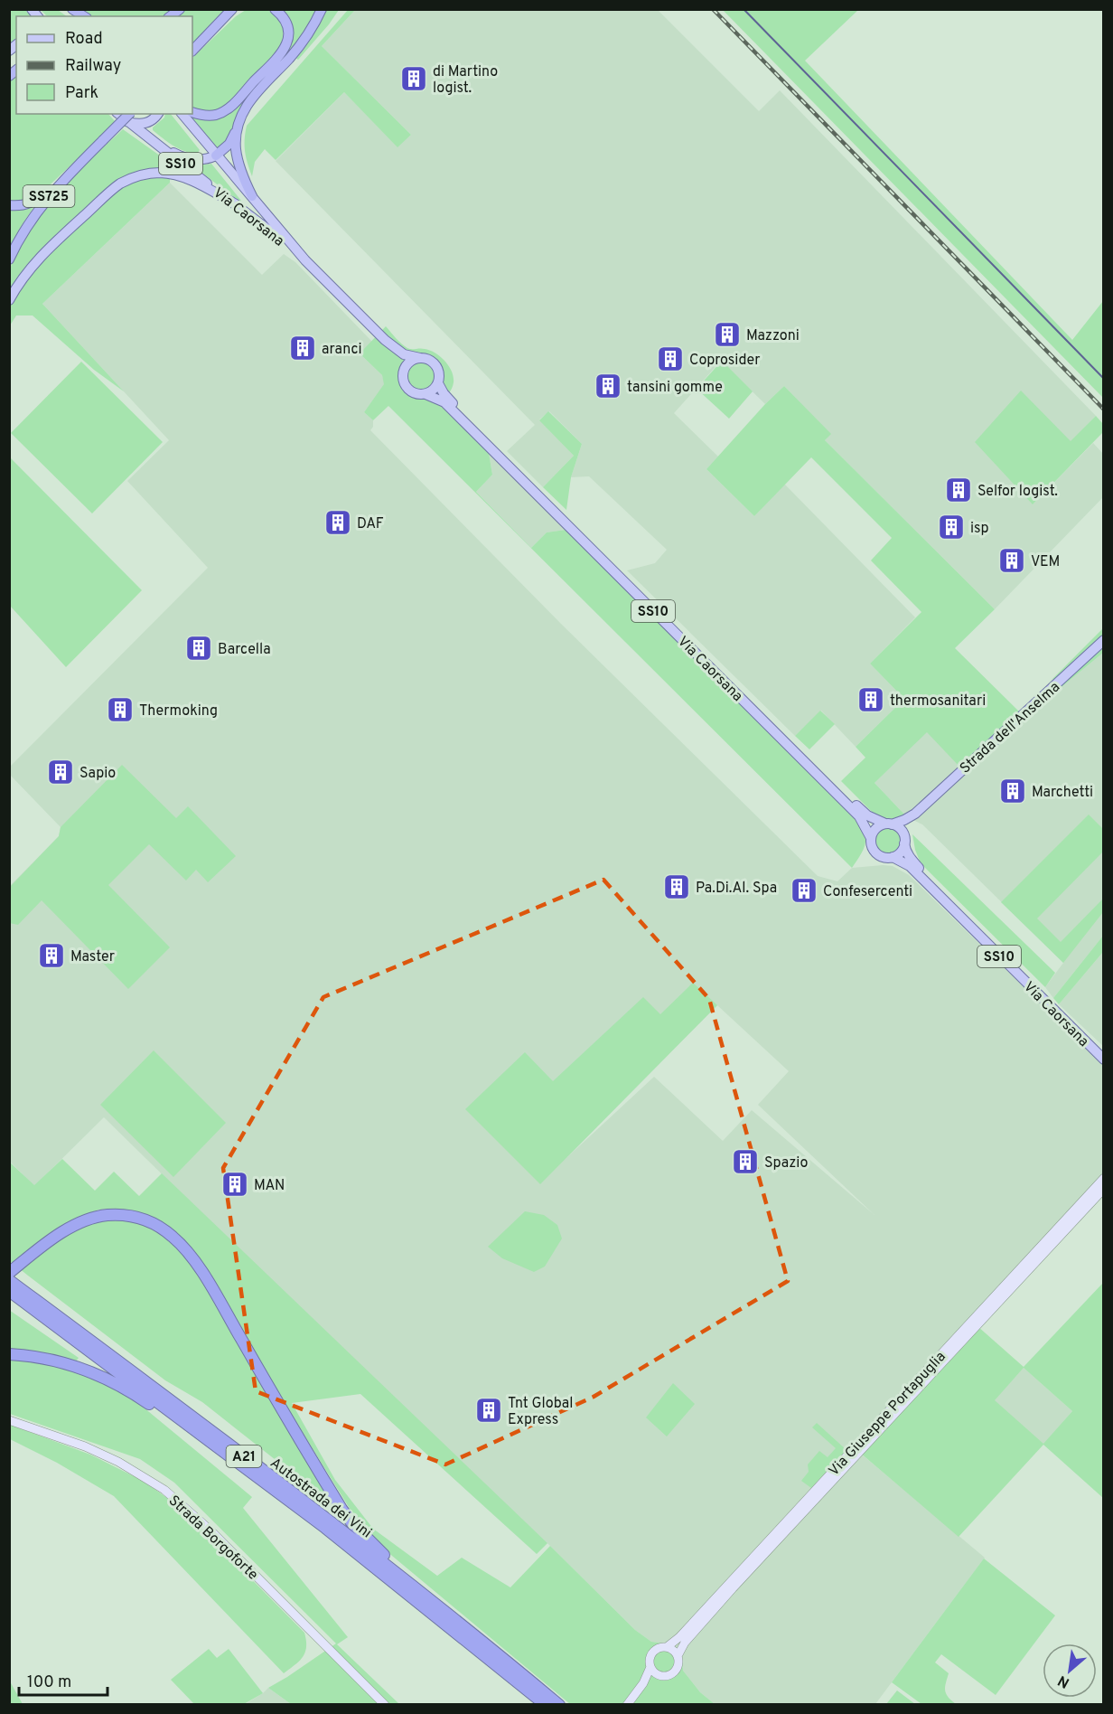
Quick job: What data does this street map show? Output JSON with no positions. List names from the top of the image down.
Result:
{
  "streets": {
    "highway": ["SS725", "A21", "Autostrada dei Vini"],
    "main road": [
      "SS10",
      "Via Caorsana",
      "Strada dell'Anselma",
      "Via Giuseppe Portapuglia",
      "Strada Borgoforte"
    ]
  },
  "crossings": [
    ["SS10", "Via Caorsana"],
    ["SS10", "Strada dell'Anselma"],
    ["SS725", "Via Caorsana"],
    ["Via Caorsana", "Strada dell'Anselma"]
  ],
  "places": {
    "building": [
      "di Martino logist.",
      "Mazzoni",
      "aranci",
      "Coprosider",
      "tansini gomme",
      "Selfor logist.",
      "DAF",
      "isp",
      "VEM",
      "Barcella",
      "thermosanitari",
      "Thermoking",
      "Sapio",
      "Marchetti",
      "Pa.Di.Al. Spa",
      "Confesercenti",
      "Master",
      "Spazio",
      "MAN",
      "Tnt Global Express"
    ]
  },
  "legend": ["Road", "Railway", "Park"],
  "scale_bar": "100 m",
  "north": "bottom left"
}
